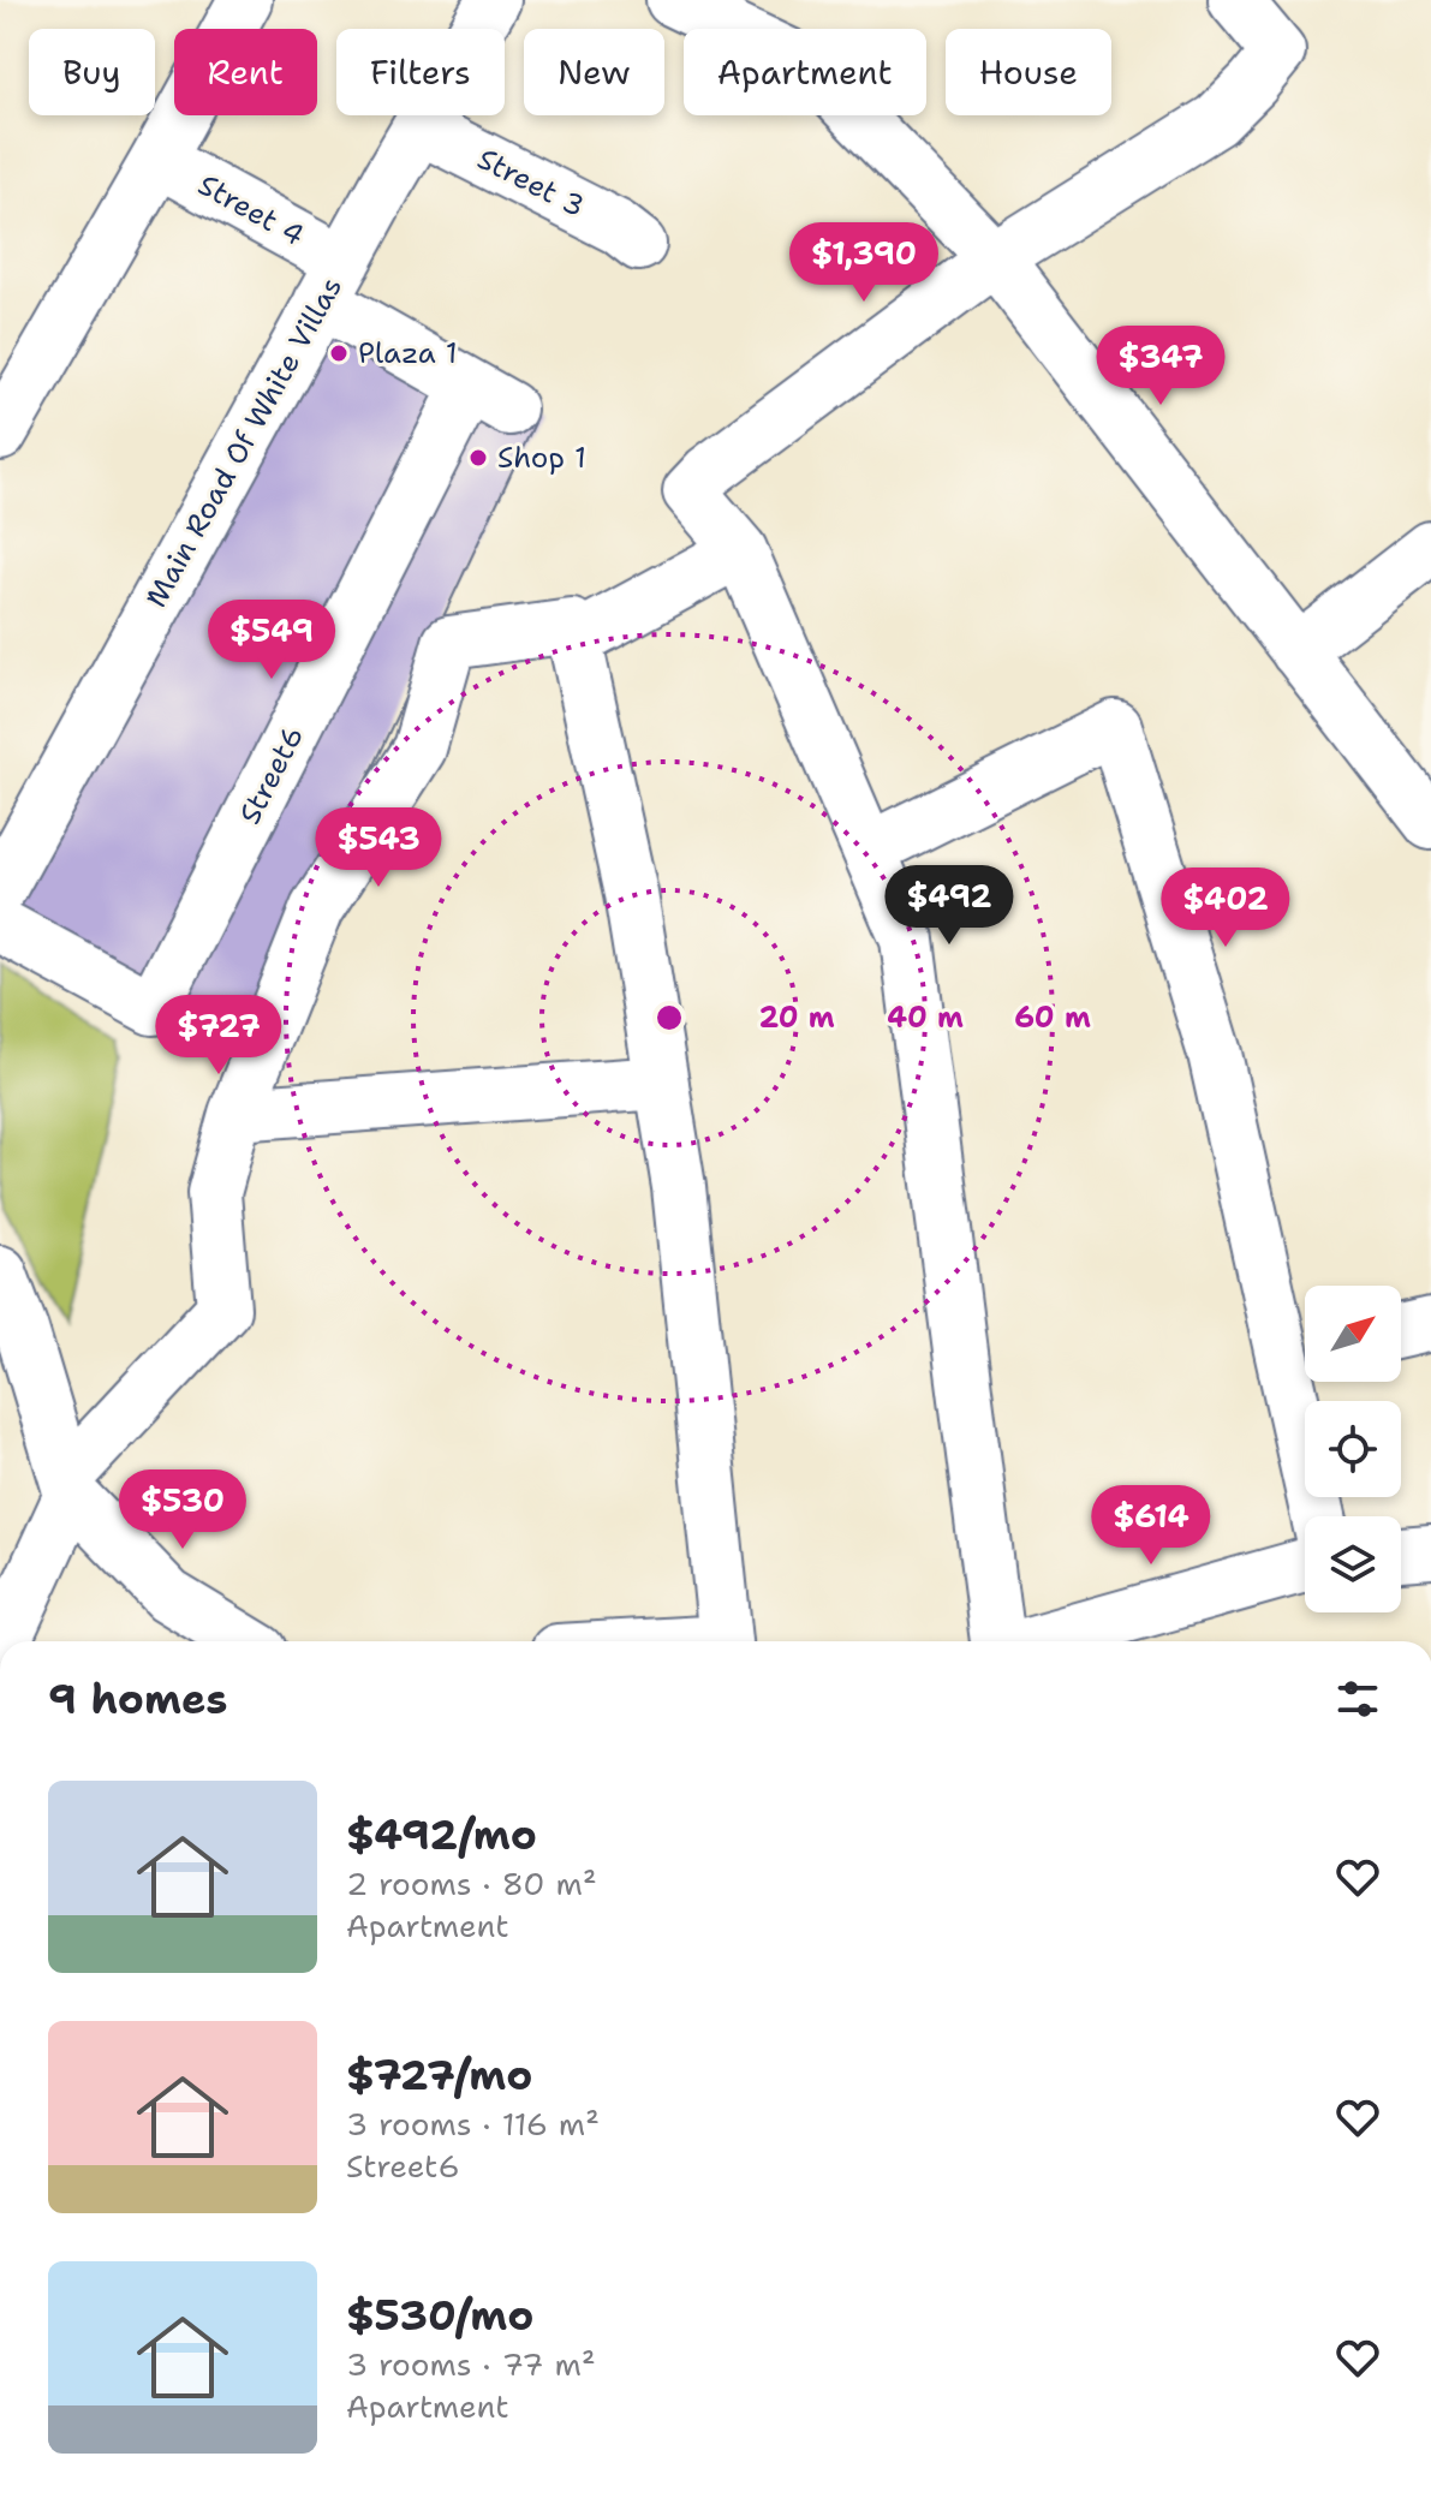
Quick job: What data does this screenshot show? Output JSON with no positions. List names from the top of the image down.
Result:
{
  "streets": {
    "street": [
      "Street 3",
      "Street 4",
      "Main Road Of White Villas",
      "Street6"
    ]
  },
  "crossings": [
    ["Street 3", "Main Road Of White Villas"],
    ["Street 4", "Main Road Of White Villas"],
    ["Street 4", "Street6"]
  ],
  "places": ["Plaza 1", "Shop 1"],
  "north": "top right",
  "page": {
    "chip": [
      "Buy",
      "Rent",
      "Filters",
      "New",
      "Apartment",
      "House"
    ],
    "price": [
      "$1,390",
      "$347",
      "$549",
      "$543",
      "$492",
      "$402",
      "$727",
      "$530",
      "$614"
    ],
    "heading": "9 homes",
    "list": [
      {
        "name": "$492/mo",
        "note": "2 rooms · 80 m² · Apartment"
      },
      {
        "name": "$727/mo",
        "note": "3 rooms · 116 m² · Street6"
      },
      {
        "name": "$530/mo",
        "note": "3 rooms · 77 m² · Apartment"
      }
    ]
  },
  "rings": ["20 m", "40 m", "60 m"]
}
